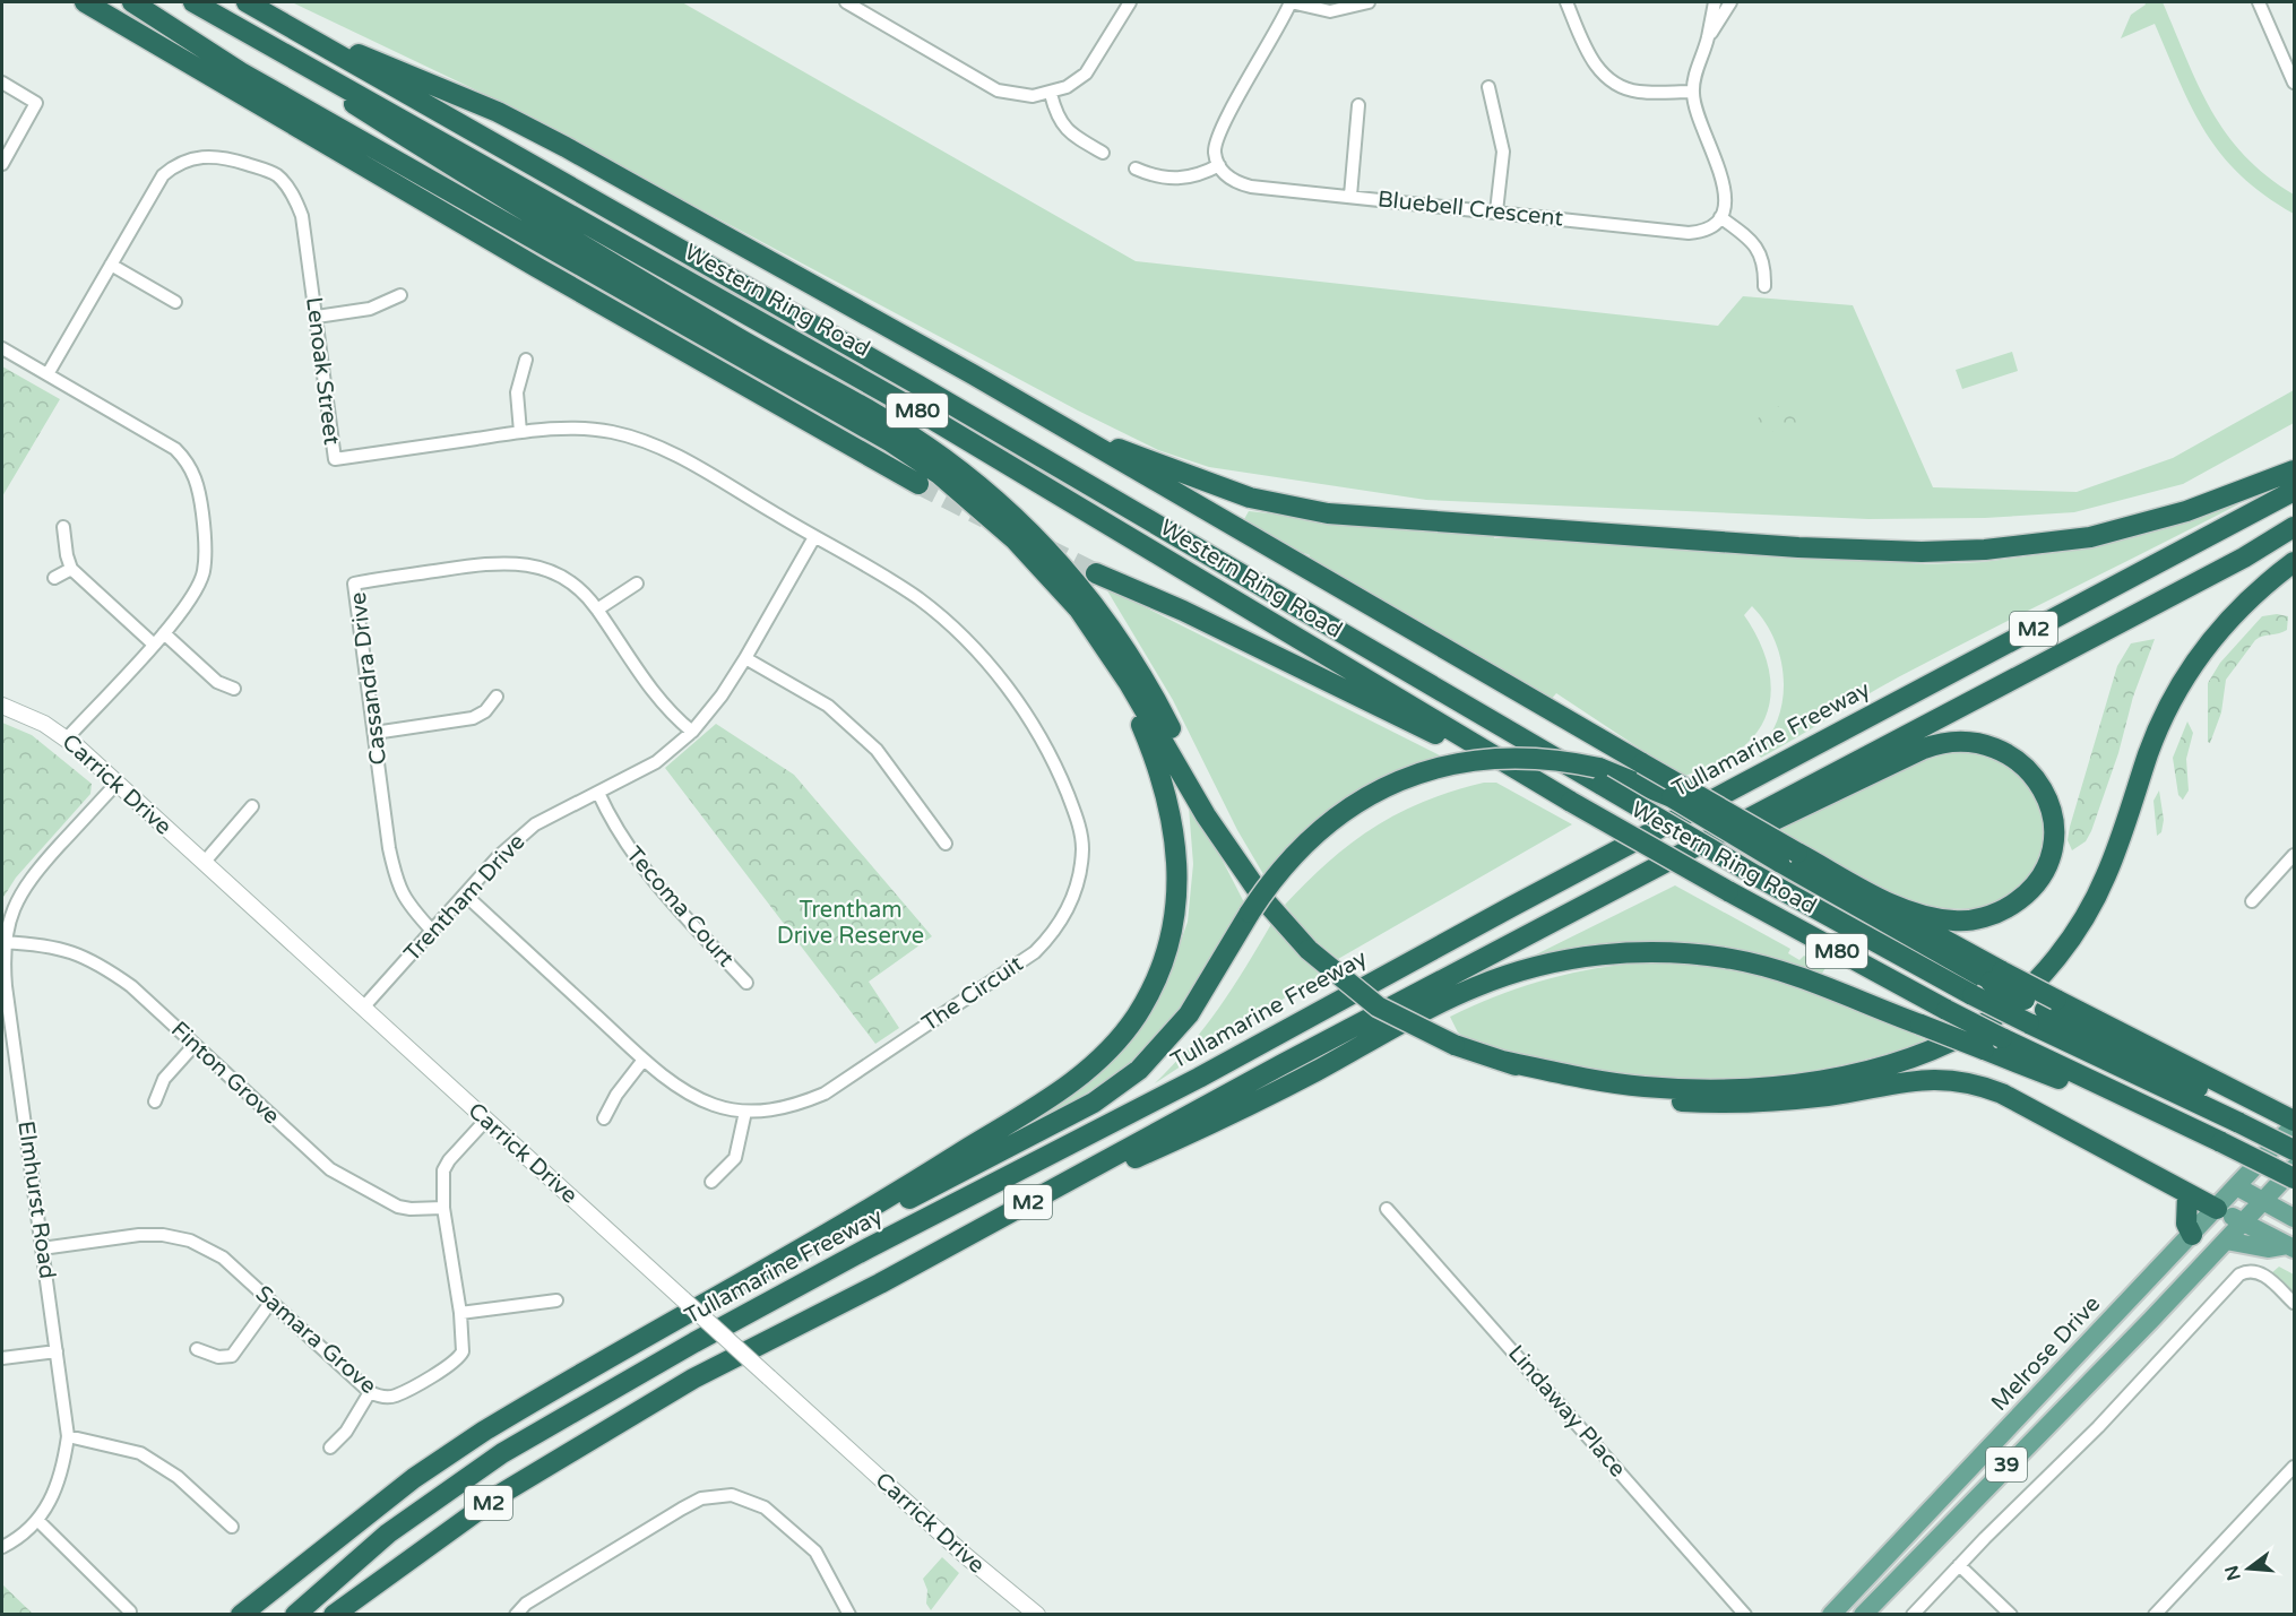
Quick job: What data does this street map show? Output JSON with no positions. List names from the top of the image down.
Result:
{
  "streets": {
    "highway": [
      "Western Ring Road",
      "M80",
      "M2",
      "Tullamarine Freeway"
    ],
    "main road": ["Melrose Drive", "39"],
    "street": [
      "Bluebell Crescent",
      "Lenoak Street",
      "Cassandra Drive",
      "Carrick Drive",
      "Trentham Drive",
      "Tecoma Court",
      "The Circuit",
      "Finton Grove",
      "Elmhurst Road",
      "Samara Grove",
      "Lindaway Place"
    ]
  },
  "crossings": [
    ["Lenoak Street", "Trentham Drive"],
    ["Lenoak Street", "The Circuit"],
    ["Cassandra Drive", "Trentham Drive"],
    ["Carrick Drive", "Trentham Drive"],
    ["Carrick Drive", "Elmhurst Road"],
    ["Carrick Drive", "Samara Grove"],
    ["Trentham Drive", "Tecoma Court"],
    ["Trentham Drive", "The Circuit"],
    ["Finton Grove", "Elmhurst Road"],
    ["Finton Grove", "Samara Grove"],
    ["Elmhurst Road", "Samara Grove"]
  ],
  "parks": ["Trentham Drive Reserve"],
  "north": "left"
}
